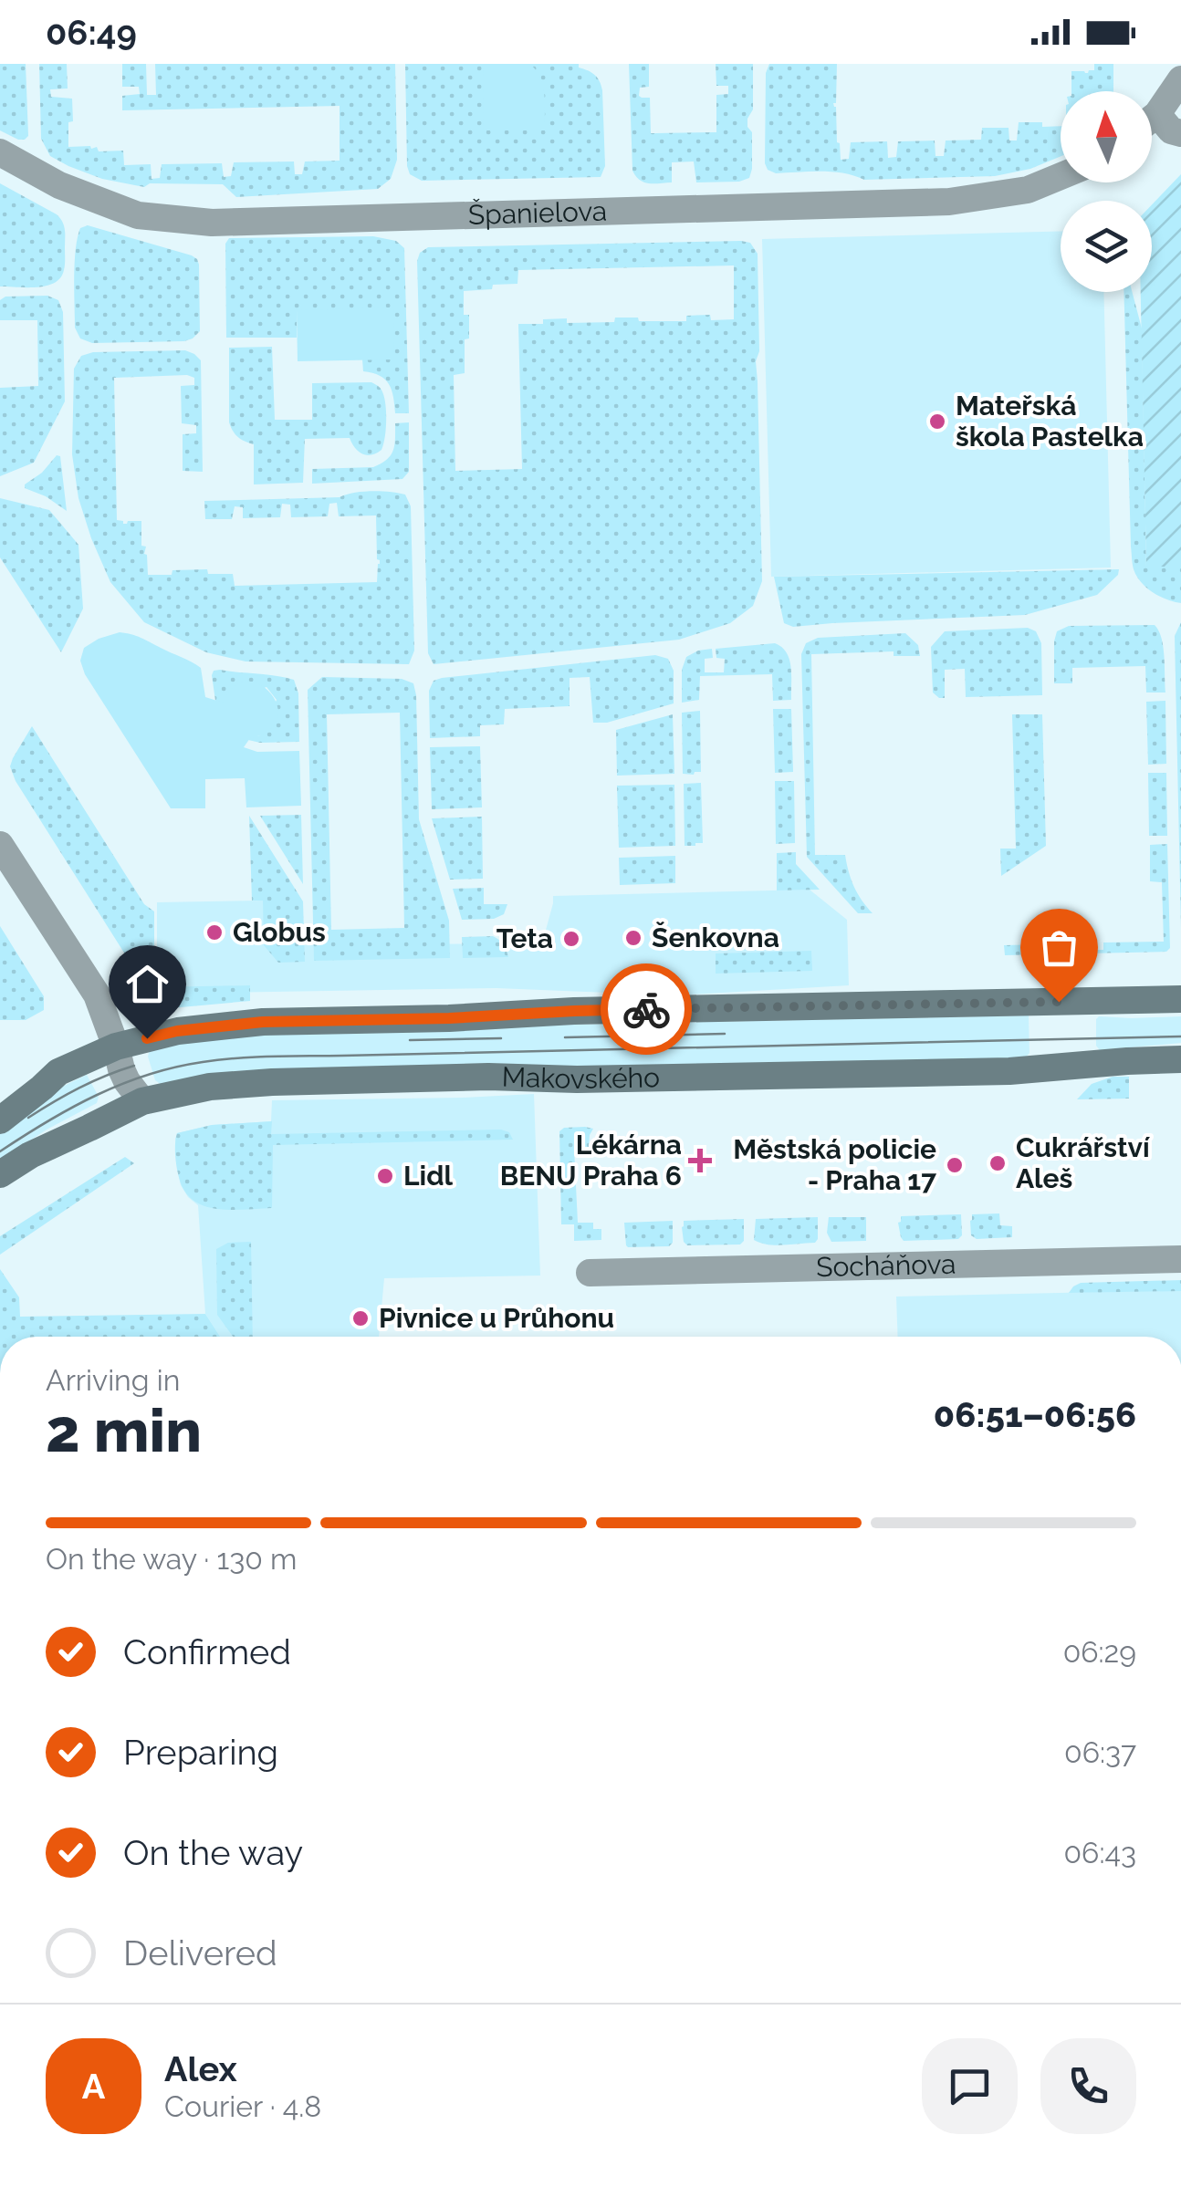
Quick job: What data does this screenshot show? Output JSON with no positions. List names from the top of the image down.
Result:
{
  "streets": {
    "street": ["Španielova", "Makovského", "Socháňova"]
  },
  "places": {
    "other": [
      "Mateřská škola Pastelka",
      "Globus",
      "Šenkovna",
      "Teta",
      "Cukrářství Aleš",
      "Městská policie - Praha 17",
      "Lidl",
      "Pivnice u Průhonu"
    ],
    "health": ["Lékárna BENU Praha 6"]
  },
  "north": "top",
  "page": {
    "status": "06:49",
    "heading": ["2 min", "Arriving in", "06:51–06:56"],
    "panel": ["Alex", "Courier · 4.8"],
    "bar": "On the way · 130 m",
    "list": [
      ["Confirmed", "06:29"],
      ["Preparing", "06:37"],
      ["On the way", "06:43"],
      "Delivered"
    ],
    "round": "A"
  }
}
